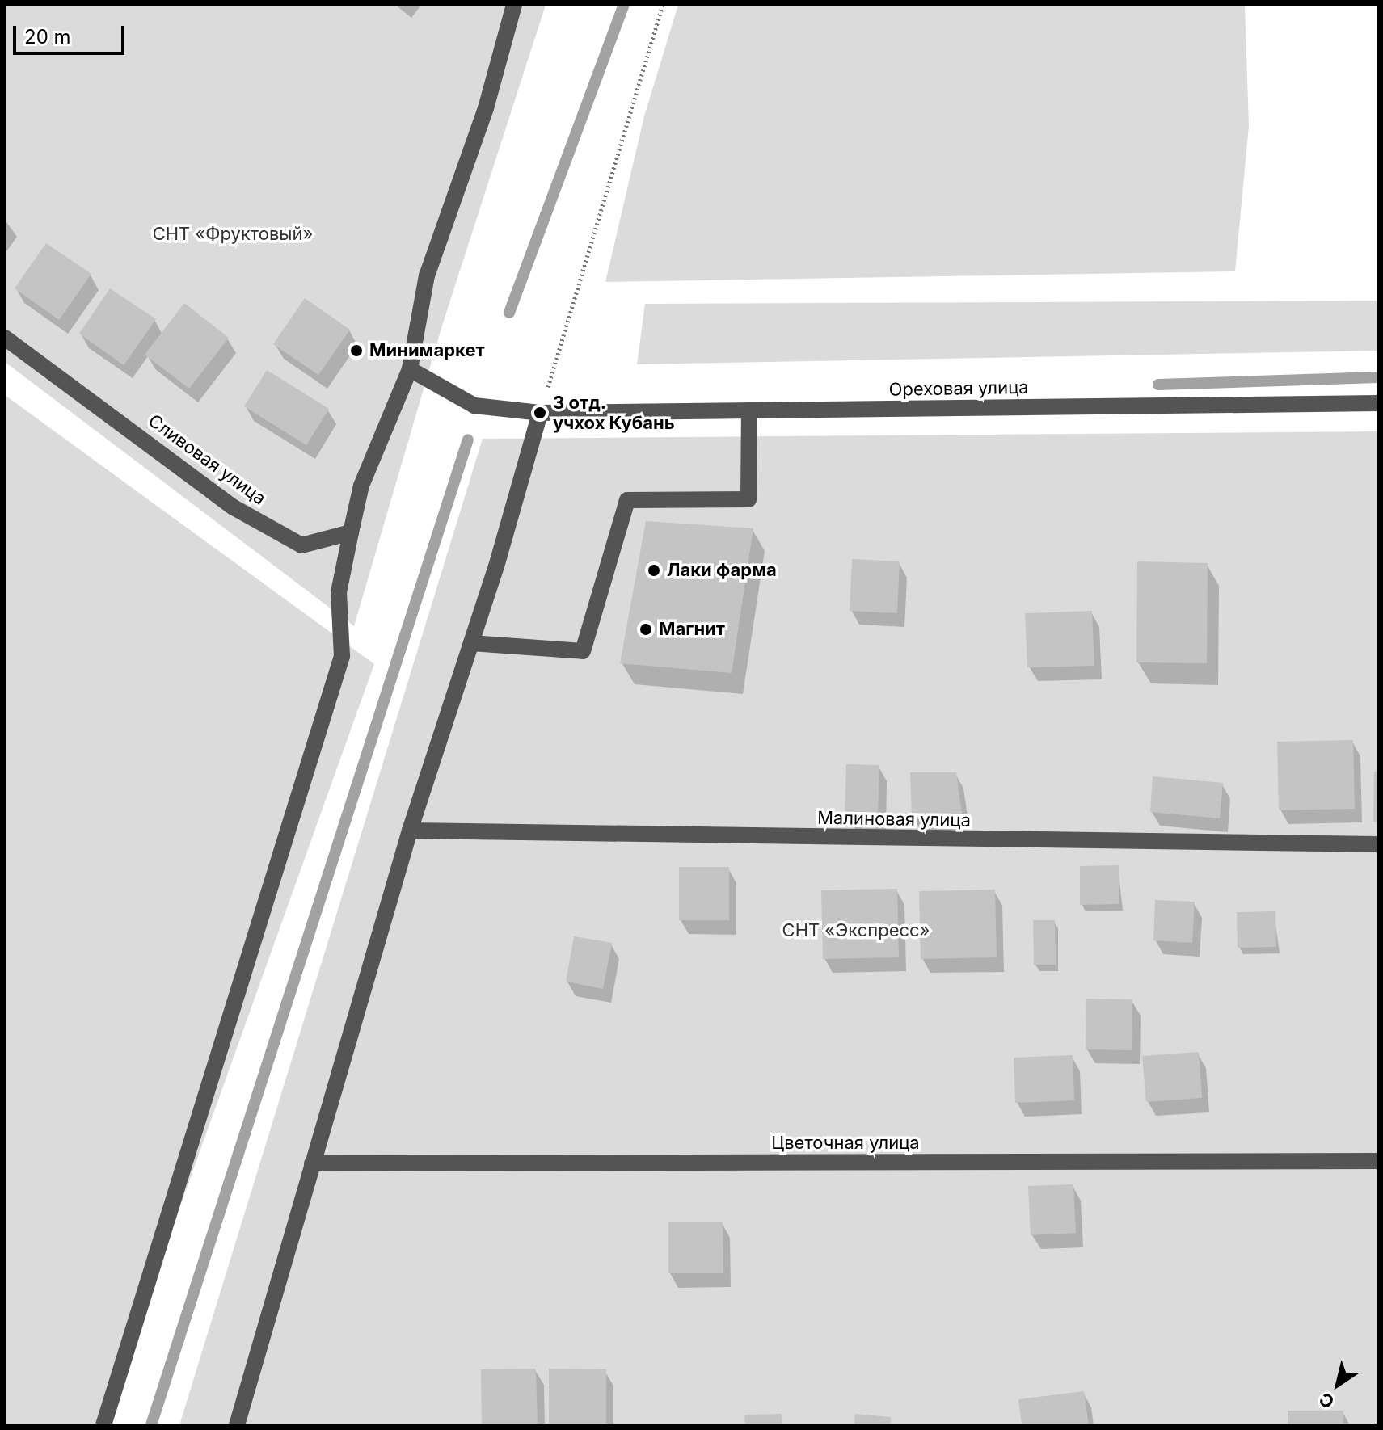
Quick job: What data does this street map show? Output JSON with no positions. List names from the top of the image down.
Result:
{
  "streets": {
    "street": [
      "Ореховая улица",
      "Сливовая улица",
      "Малиновая улица",
      "Цветочная улица"
    ]
  },
  "parks": ["СНТ «Фруктовый»", "СНТ «Экспресс»"],
  "places": [
    "Минимаркет",
    "3 отд. учхох Кубань",
    "Лаки фарма",
    "Магнит"
  ],
  "scale_bar": "20 m",
  "north": "bottom left"
}
